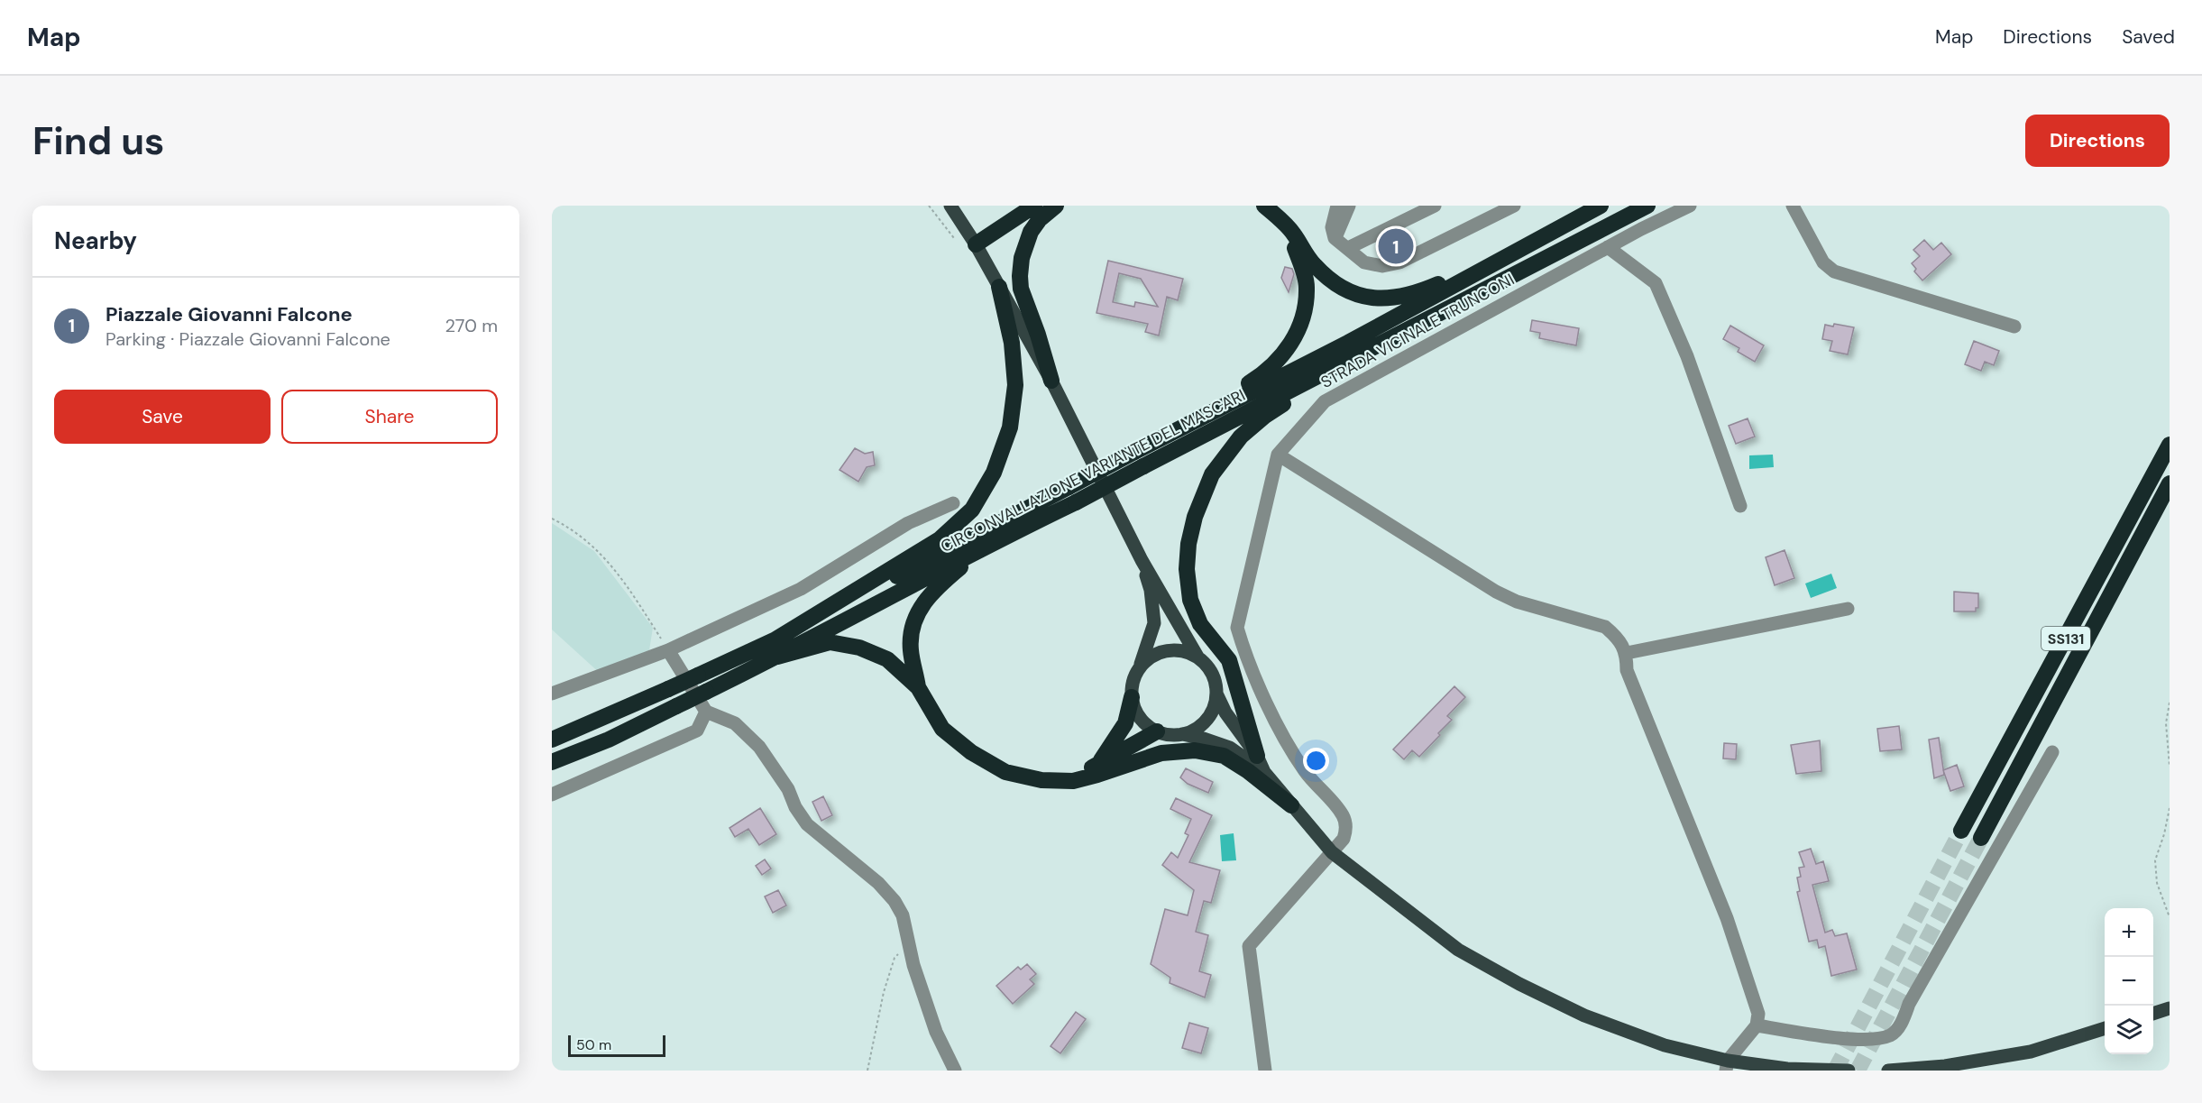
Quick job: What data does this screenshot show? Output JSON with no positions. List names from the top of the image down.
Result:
{
  "streets": {
    "highway": ["CIRCONVALLAZIONE VARIANTE DEL MASCARI", "SS131"],
    "street": ["STRADA VICINALE TRUNCONI"]
  },
  "scale_bar": "50 m",
  "page": {
    "header": "Map",
    "nav": ["Map", "Directions", "Saved"],
    "buttons": [
      "Directions",
      ["Save", "Share"]
    ],
    "title": "Find us",
    "heading": "Nearby",
    "pins": "1",
    "list": [
      {
        "mark": "1",
        "name": "Piazzale Giovanni Falcone",
        "note": "Parking · Piazzale Giovanni Falcone",
        "value": "270 m"
      }
    ],
    "map_buttons": ["+", "−"],
    "scale": "50 m"
  }
}
